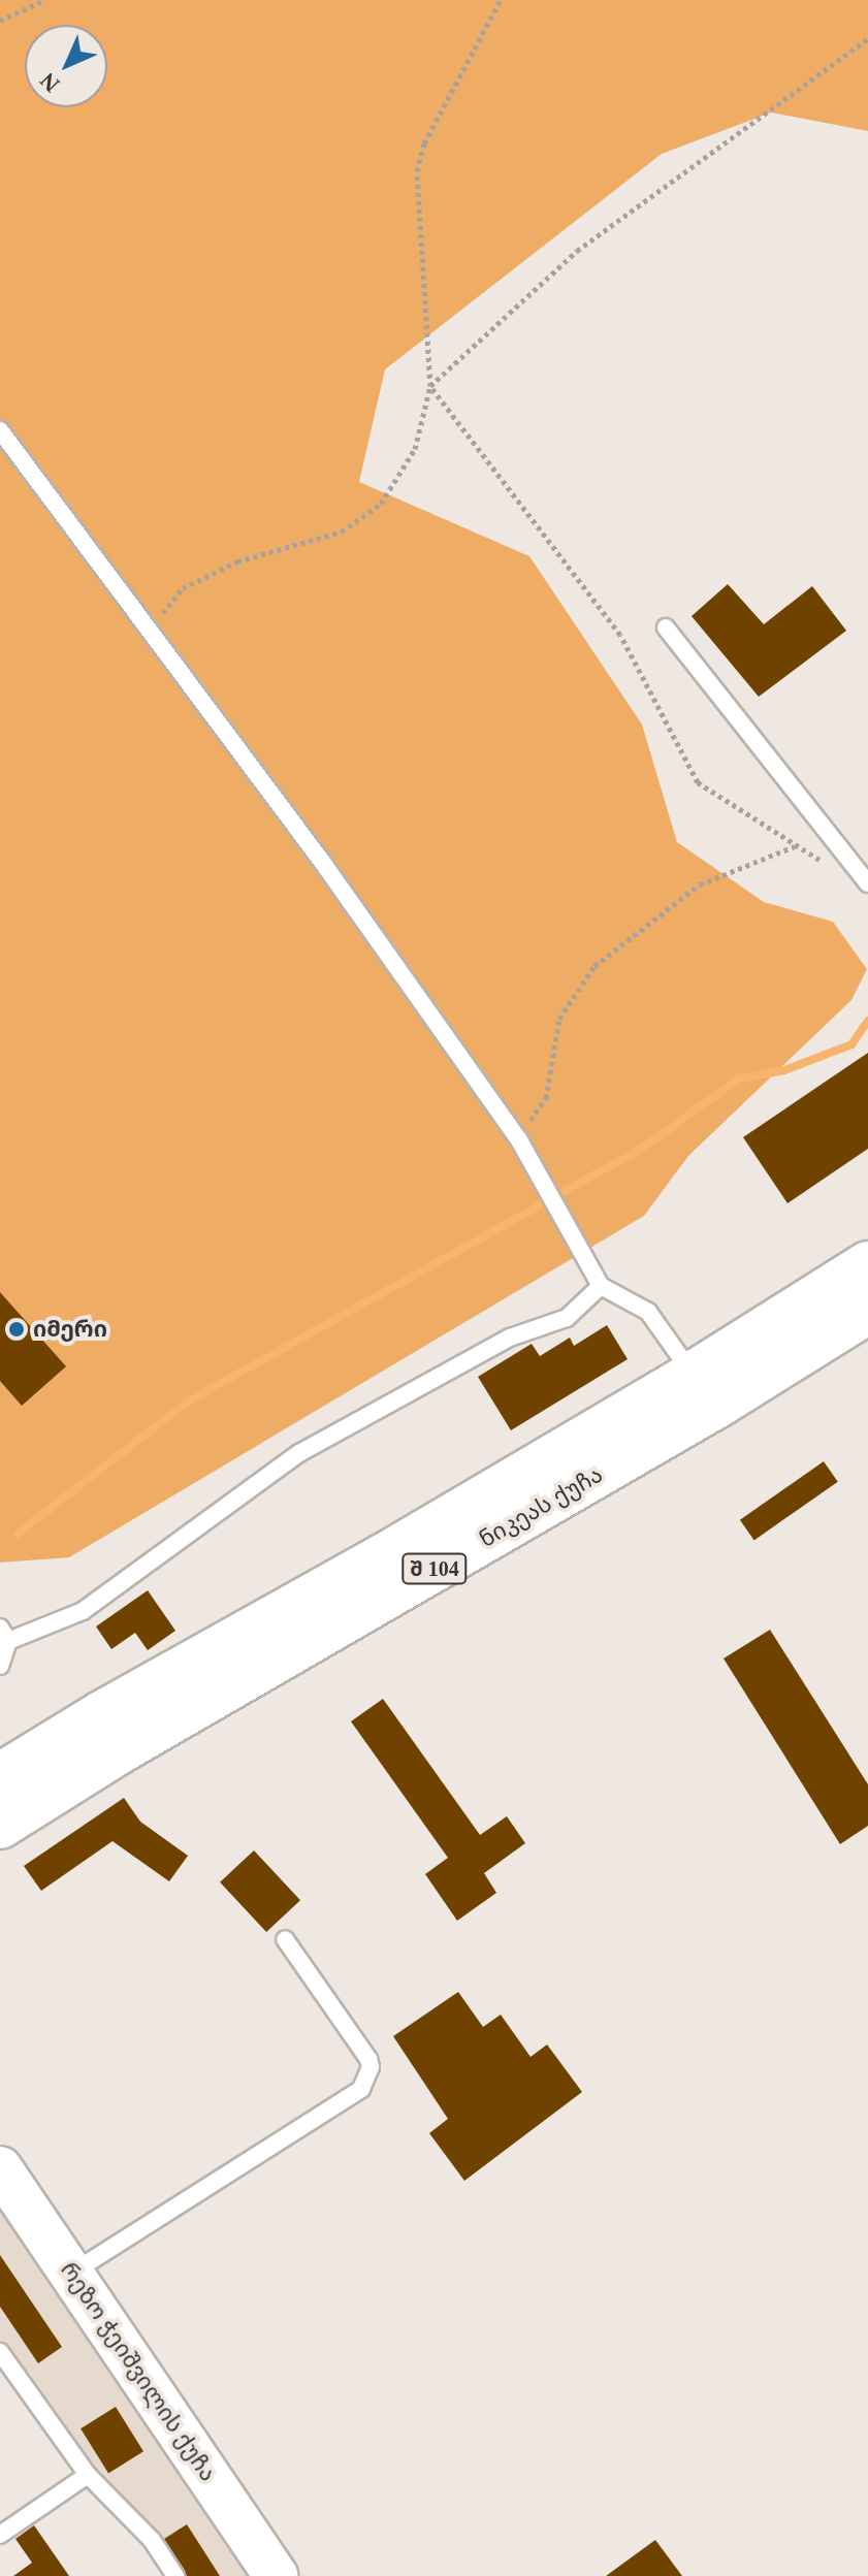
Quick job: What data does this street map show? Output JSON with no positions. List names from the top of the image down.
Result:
{
  "streets": {
    "main road": ["ნიკეას ქუჩა", "შ 104", "რეზო ჭეიშვილის ქუჩა"]
  },
  "places": ["იმერი"],
  "north": "bottom left"
}
